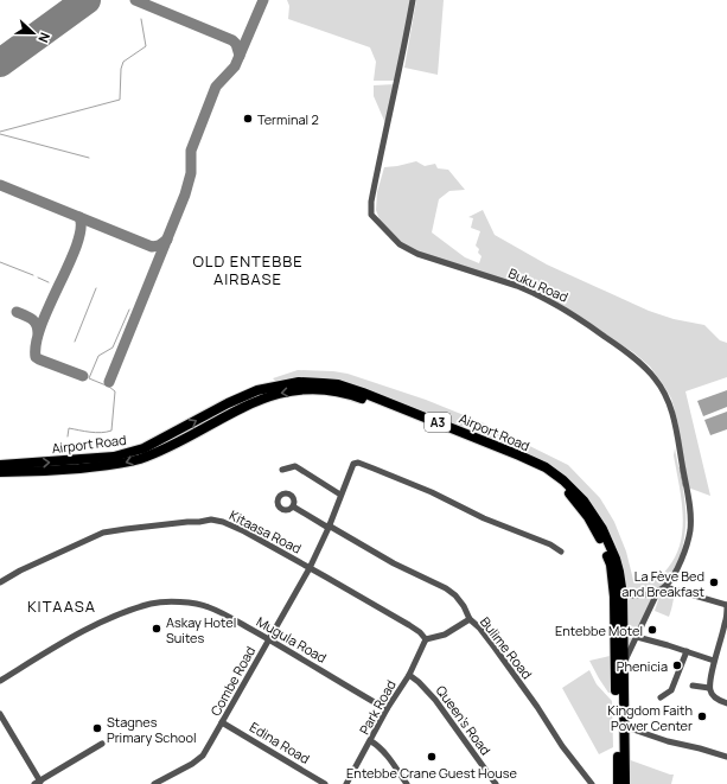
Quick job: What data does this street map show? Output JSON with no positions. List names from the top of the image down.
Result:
{
  "streets": {
    "highway": ["A3", "Airport Road"],
    "street": [
      "Buku Road",
      "Kitaasa Road",
      "Mugula Road",
      "Bulime Road",
      "Combe Road",
      "Park Road",
      "Queen's Road",
      "Edina Road"
    ]
  },
  "crossings": [
    ["Kitaasa Road", "Combe Road"],
    ["Kitaasa Road", "Park Road"],
    ["Mugula Road", "Combe Road"],
    ["Mugula Road", "Park Road"],
    ["Bulime Road", "Combe Road"],
    ["Combe Road", "Edina Road"],
    ["Park Road", "Queen's Road"]
  ],
  "districts": ["OLD ENTEBBE AIRBASE", "KITAASA"],
  "places": [
    "Terminal 2",
    "La Fève Bed and Breakfast",
    "Askay Hotel Suites",
    "Entebbe Motel",
    "Phenicia",
    "Kingdom Faith Power Center",
    "Stagnes Primary School",
    "Entebbe Crane Guest House"
  ],
  "north": "right"
}
